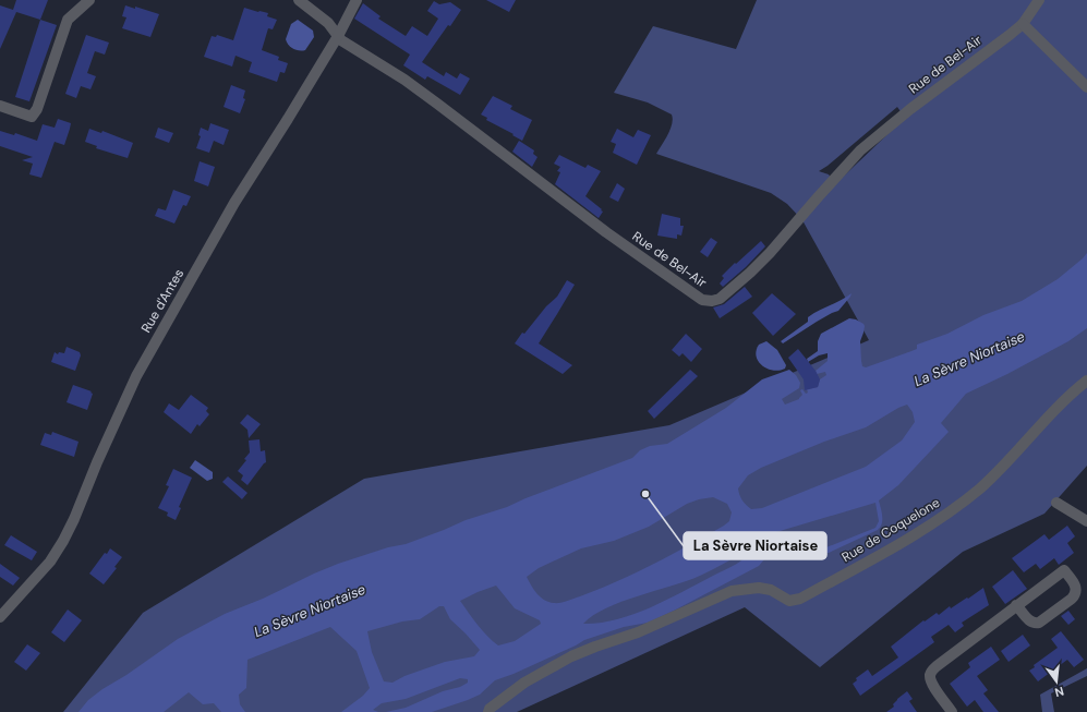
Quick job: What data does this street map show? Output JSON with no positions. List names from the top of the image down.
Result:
{
  "streets": {
    "street": ["Rue de Bel-Air", "Rue d'Antes", "Rue de Coquelone"]
  },
  "crossings": [
    ["Rue de Bel-Air", "Rue d'Antes"]
  ],
  "water": ["La Sèvre Niortaise"],
  "places": ["La Sèvre Niortaise"],
  "north": "bottom"
}
